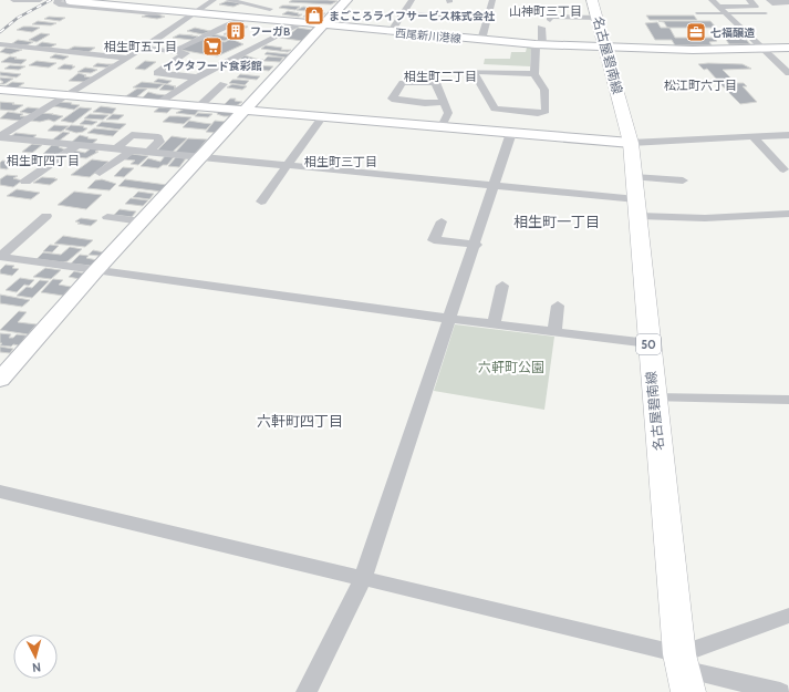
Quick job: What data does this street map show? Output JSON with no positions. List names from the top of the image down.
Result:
{
  "streets": {
    "main road": ["名古屋碧南線", "50"],
    "street": ["西尾新川港線"]
  },
  "crossings": [
    ["西尾新川港線", "名古屋碧南線"]
  ],
  "districts": [
    "山神町三丁目",
    "相生町五丁目",
    "相生町二丁目",
    "松江町六丁目",
    "相生町四丁目",
    "相生町三丁目",
    "相生町一丁目",
    "六軒町四丁目"
  ],
  "parks": ["六軒町公園"],
  "places": {
    "shop": ["まごころライフサービス株式会社"],
    "building": ["フーガB"],
    "office": ["七福醸造"],
    "supermarket": ["イクタフード食彩館"]
  },
  "north": "bottom"
}
